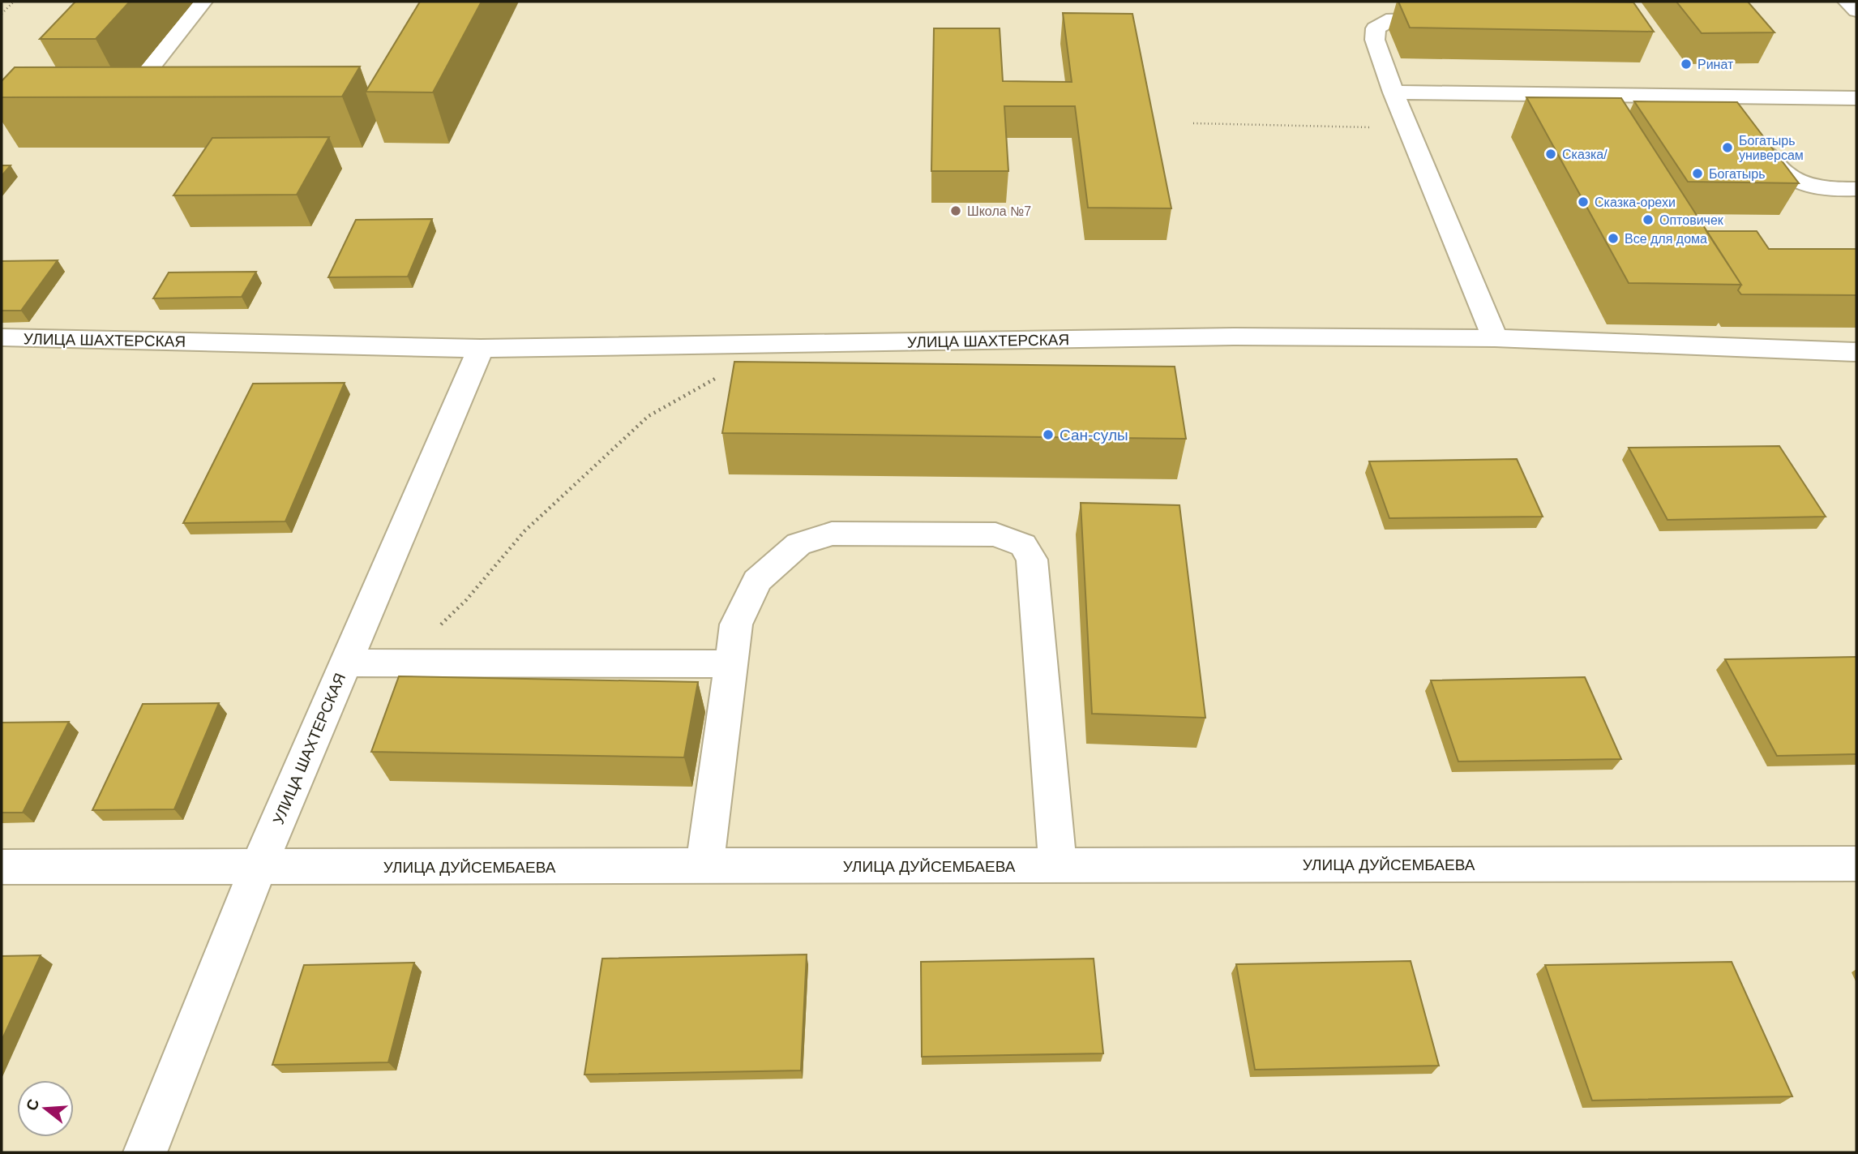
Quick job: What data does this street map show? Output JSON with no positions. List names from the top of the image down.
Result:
{
  "streets": {
    "street": ["УЛИЦА ШАХТЕРСКАЯ", "УЛИЦА ДУЙСЕМБАЕВА"]
  },
  "crossings": [
    ["УЛИЦА ШАХТЕРСКАЯ", "УЛИЦА ДУЙСЕМБАЕВА"]
  ],
  "places": [
    "Ринат",
    "Богатырь универсам",
    "Сказка/",
    "Богатырь",
    "Сказка-орехи",
    "Школа №7",
    "Оптовичек",
    "Все для дома",
    "Сан-сулы"
  ],
  "north": "left"
}
